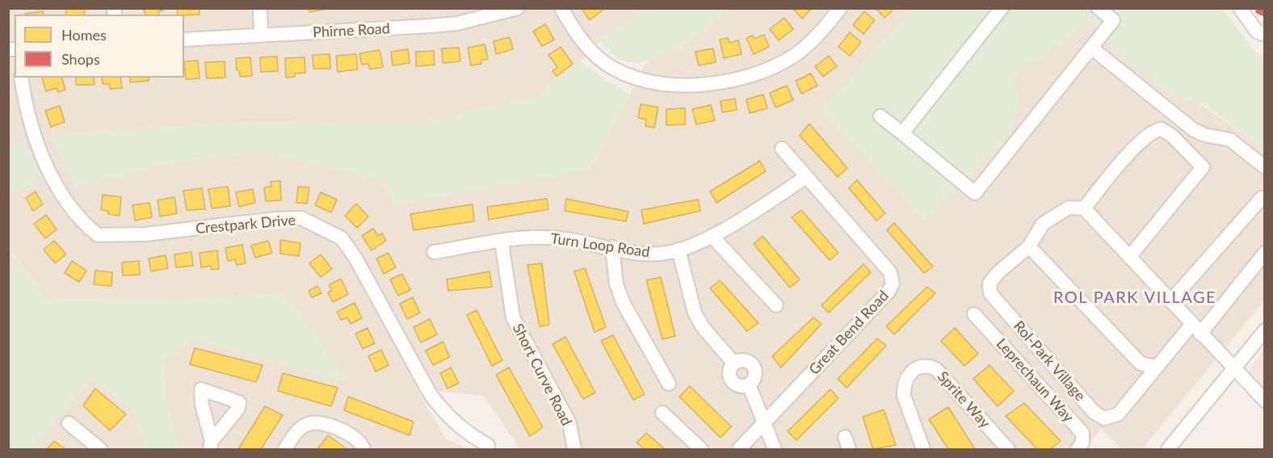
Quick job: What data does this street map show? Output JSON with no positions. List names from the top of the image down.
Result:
{
  "streets": {
    "street": [
      "Phirne Road",
      "Crestpark Drive",
      "Turn Loop Road",
      "Great Bend Road",
      "Rol-Park Village",
      "Short Curve Road",
      "Leprechaun Way",
      "Sprite Way"
    ]
  },
  "crossings": [
    ["Turn Loop Road", "Great Bend Road"],
    ["Turn Loop Road", "Short Curve Road"]
  ],
  "districts": ["ROL PARK VILLAGE"],
  "legend": ["Homes", "Shops"]
}
